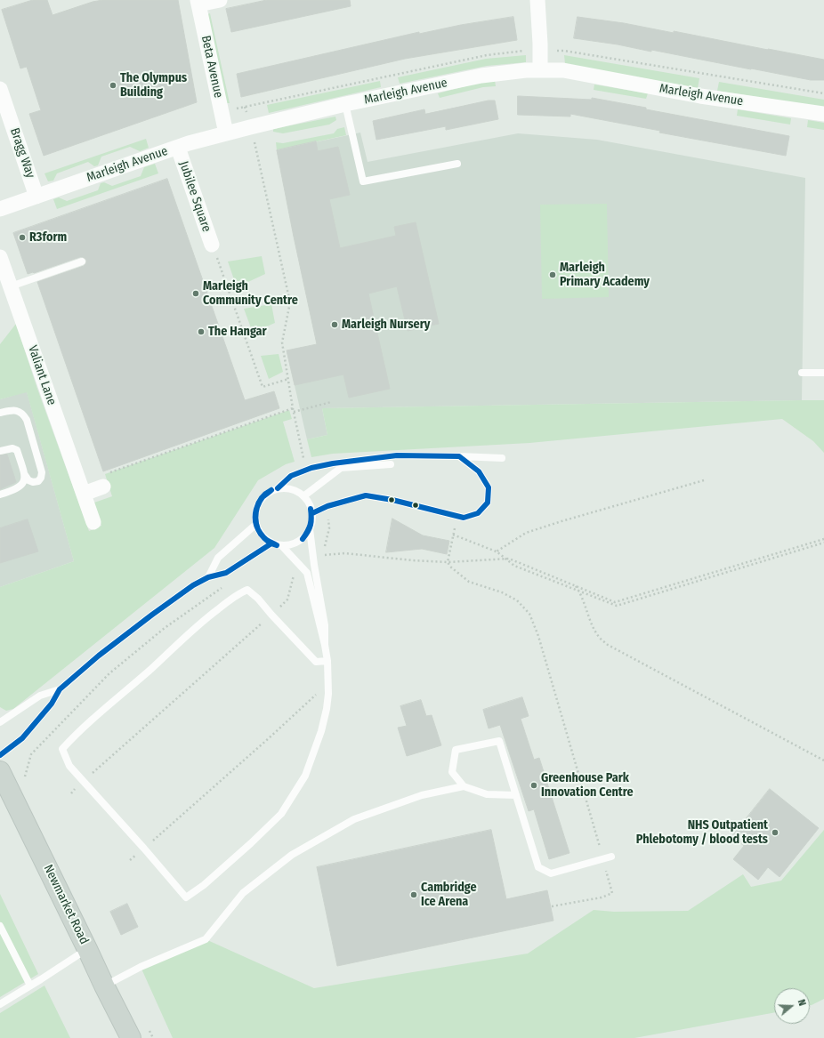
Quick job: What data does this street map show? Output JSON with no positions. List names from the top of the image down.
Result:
{
  "streets": {
    "main road": ["Newmarket Road"],
    "street": [
      "Beta Avenue",
      "Marleigh Avenue",
      "Bragg Way",
      "Jubilee Square",
      "Valiant Lane"
    ]
  },
  "crossings": [
    ["Beta Avenue", "Marleigh Avenue"],
    ["Marleigh Avenue", "Bragg Way"],
    ["Marleigh Avenue", "Jubilee Square"]
  ],
  "places": [
    "The Olympus Building",
    "R3form",
    "Marleigh Primary Academy",
    "Marleigh Community Centre",
    "Marleigh Nursery",
    "The Hangar",
    "Greenhouse Park Innovation Centre",
    "NHS Outpatient Phlebotomy / blood tests",
    "Cambridge Ice Arena"
  ],
  "north": "right"
}
